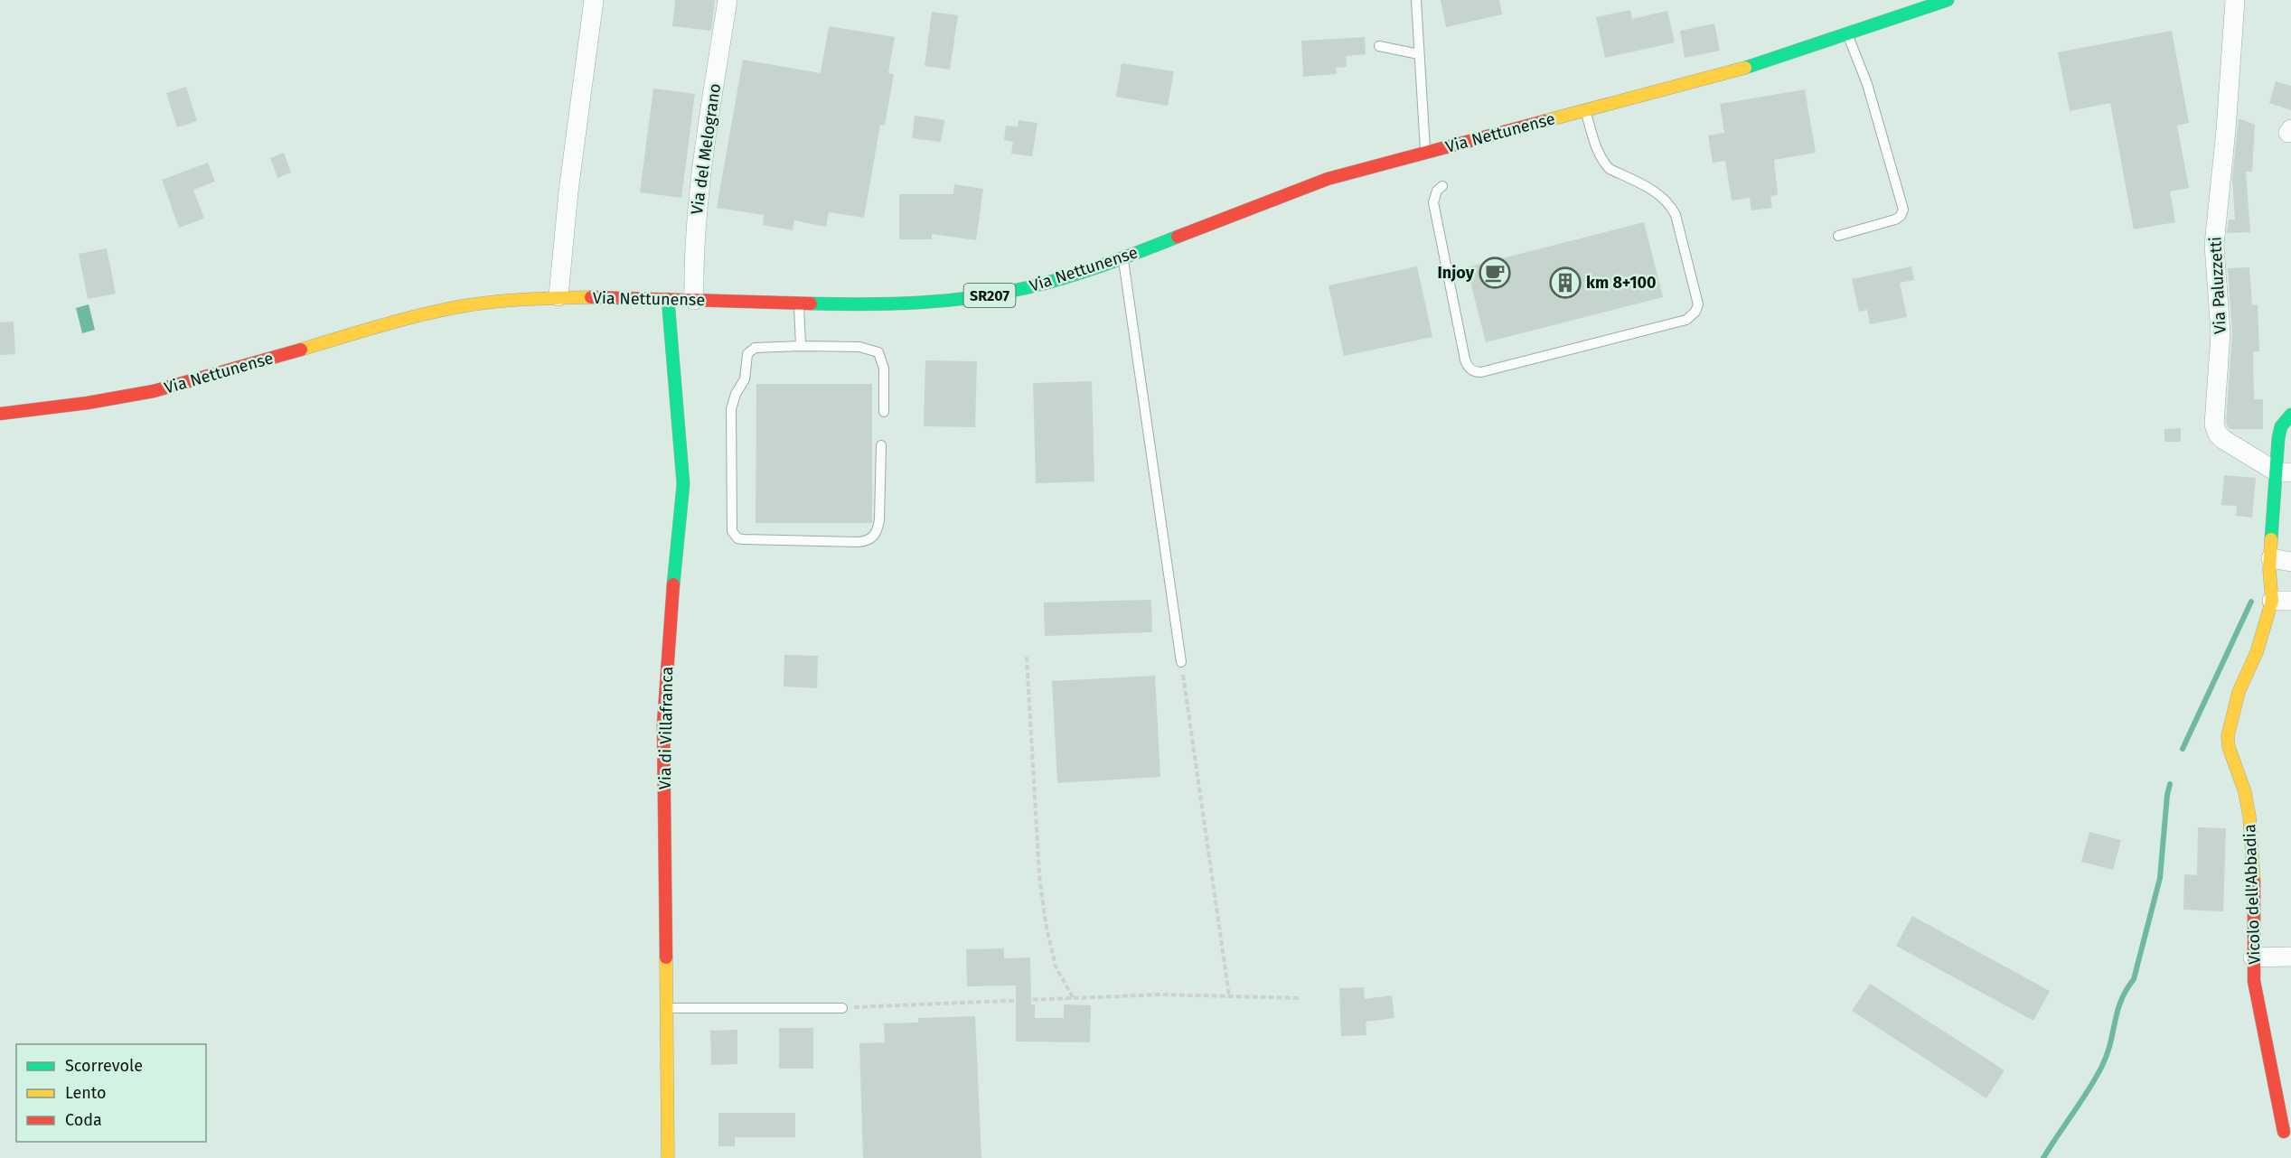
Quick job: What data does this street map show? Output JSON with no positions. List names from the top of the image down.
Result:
{
  "streets": {
    "main road": [
      "Via Nettunense",
      "SR207",
      "Via di Villafranca",
      "Vicolo dell'Abbadia"
    ],
    "street": ["Via del Melograno", "Via Paluzzetti"]
  },
  "crossings": [
    ["Via Nettunense", "Via del Melograno"],
    ["Via Nettunense", "Via di Villafranca"],
    ["Via Paluzzetti", "Vicolo dell'Abbadia"]
  ],
  "places": {
    "cafe": ["Injoy"],
    "building": ["km 8+100"]
  },
  "legend": ["Scorrevole", "Lento", "Coda"]
}
